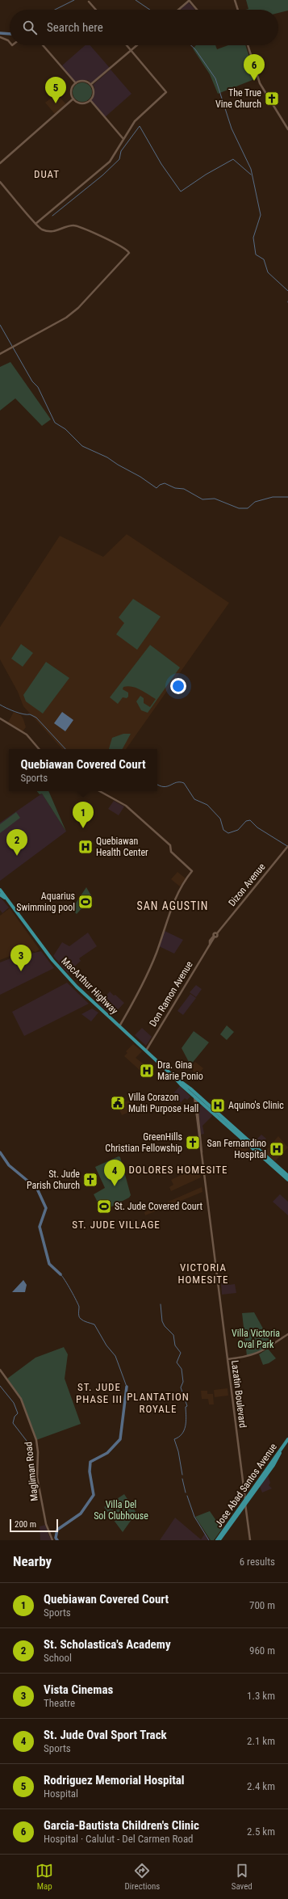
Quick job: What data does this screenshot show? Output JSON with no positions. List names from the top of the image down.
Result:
{
  "streets": {
    "highway": ["MacArthur Highway", "Jose Abad Santos Avenue"],
    "street": [
      "Dizon Avenue",
      "Don Ramon Avenue",
      "Lazatin Boulevard",
      "Magliman Road"
    ]
  },
  "crossings": [
    ["Dizon Avenue", "Don Ramon Avenue"],
    ["MacArthur Highway", "Don Ramon Avenue"],
    ["MacArthur Highway", "Lazatin Boulevard"],
    ["Lazatin Boulevard", "Jose Abad Santos Avenue"]
  ],
  "districts": [
    "DUAT",
    "SAN AGUSTIN",
    "DOLORES HOMESITE",
    "ST. JUDE VILLAGE",
    "VICTORIA HOMESITE",
    "ST. JUDE PHASE III",
    "PLANTATION ROYALE"
  ],
  "parks": ["Villa Victoria Oval Park", "Villa Del Sol Clubhouse"],
  "places": {
    "church": ["The True Vine Church", "GreenHills Christian Fellowship", "St. Jude Parish Church"],
    "hospital": [
      "Quebiawan Health Center",
      "Dra. Gina Marie Ponio",
      "Aquino's Clinic",
      "San Fernandino Hospital"
    ],
    "sports": ["Aquarius Swimming pool", "St. Jude Covered Court"],
    "public building": ["Villa Corazon Multi Purpose Hall"]
  },
  "scale_bar": "200 m",
  "page": {
    "search": "Search here",
    "pins": [
      "6",
      "5",
      "1",
      "2",
      "3",
      "4"
    ],
    "popup": ["Quebiawan Covered Court", "Sports"],
    "scale": "200 m",
    "heading": ["Nearby", "6 results"],
    "list": [
      {
        "mark": "1",
        "name": "Quebiawan Covered Court",
        "note": "Sports",
        "value": "700 m"
      },
      {
        "mark": "2",
        "name": "St. Scholastica's Academy",
        "note": "School",
        "value": "960 m"
      },
      {
        "mark": "3",
        "name": "Vista Cinemas",
        "note": "Theatre",
        "value": "1.3 km"
      },
      {
        "mark": "4",
        "name": "St. Jude Oval Sport Track",
        "note": "Sports",
        "value": "2.1 km"
      },
      {
        "mark": "5",
        "name": "Rodriguez Memorial Hospital",
        "note": "Hospital",
        "value": "2.4 km"
      },
      {
        "mark": "6",
        "name": "Garcia-Bautista Children's Clinic",
        "note": "Hospital · Calulut - Del Carmen Road",
        "value": "2.5 km"
      }
    ],
    "nav": ["Map", "Directions", "Saved"]
  }
}
